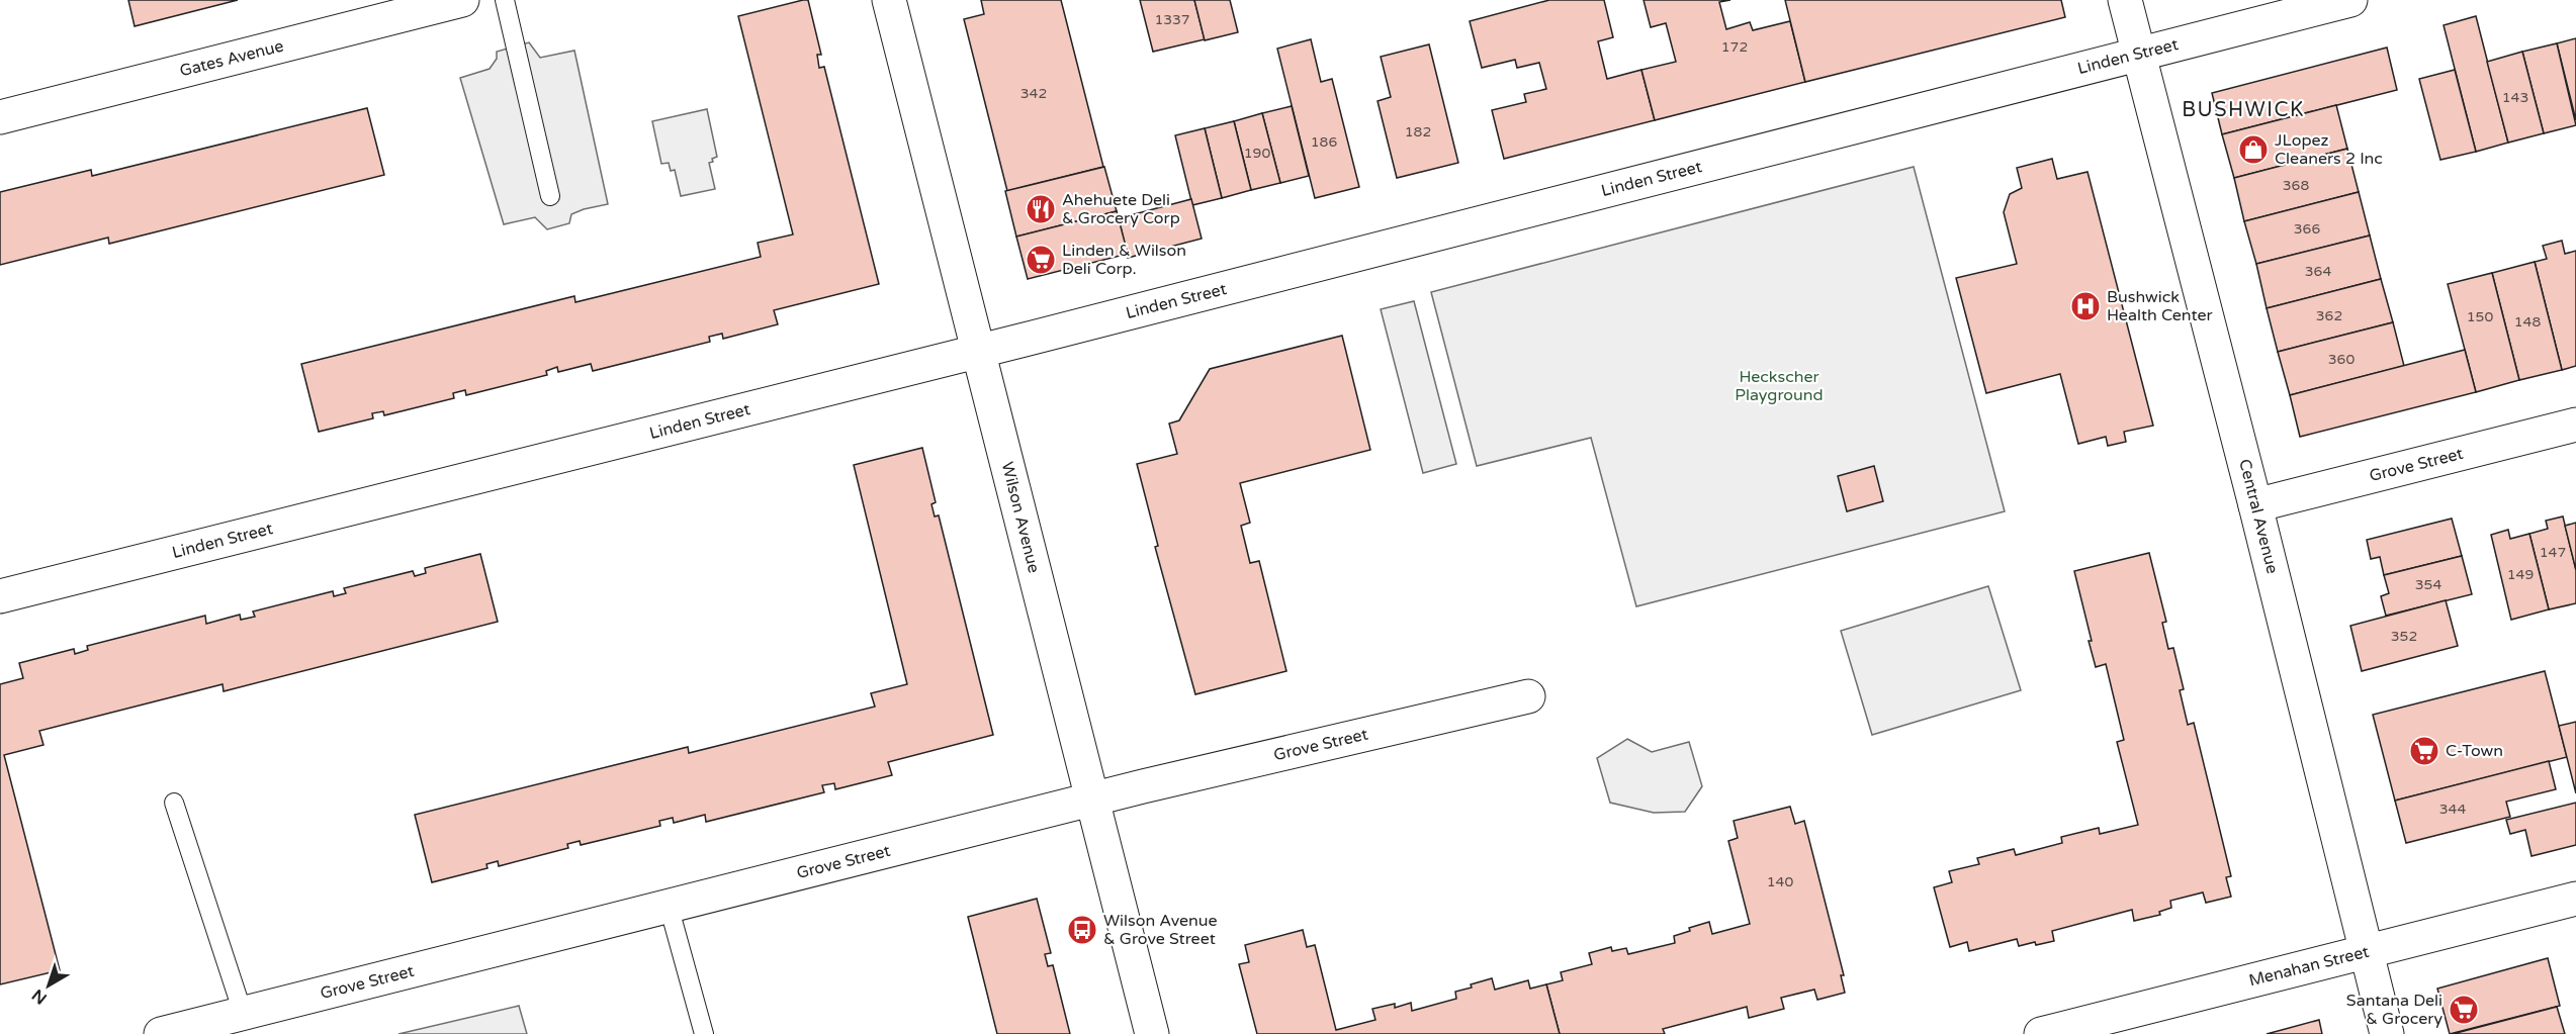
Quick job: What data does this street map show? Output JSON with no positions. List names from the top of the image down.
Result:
{
  "streets": {
    "street": [
      "Linden Street",
      "Gates Avenue",
      "Grove Street",
      "Central Avenue",
      "Wilson Avenue",
      "Menahan Street"
    ]
  },
  "crossings": [
    ["Linden Street", "Central Avenue"],
    ["Linden Street", "Wilson Avenue"],
    ["Grove Street", "Central Avenue"],
    ["Grove Street", "Wilson Avenue"],
    ["Central Avenue", "Menahan Street"]
  ],
  "districts": ["BUSHWICK"],
  "parks": ["Heckscher Playground"],
  "places": {
    "shop": ["JLopez Cleaners 2 Inc"],
    "restaurant": ["Ahehuete Deli & Grocery Corp"],
    "supermarket": ["Linden & Wilson Deli Corp.", "C-Town", "Santana Deli & Grocery"],
    "hospital": ["Bushwick Health Center"],
    "bus stop": ["Wilson Avenue & Grove Street"]
  },
  "house_numbers": [
    "1337",
    "172",
    "342",
    "143",
    "182",
    "186",
    "190",
    "368",
    "366",
    "364",
    "362",
    "150",
    "148",
    "360",
    "147",
    "149",
    "354",
    "352",
    "344",
    "140"
  ],
  "north": "bottom left"
}
